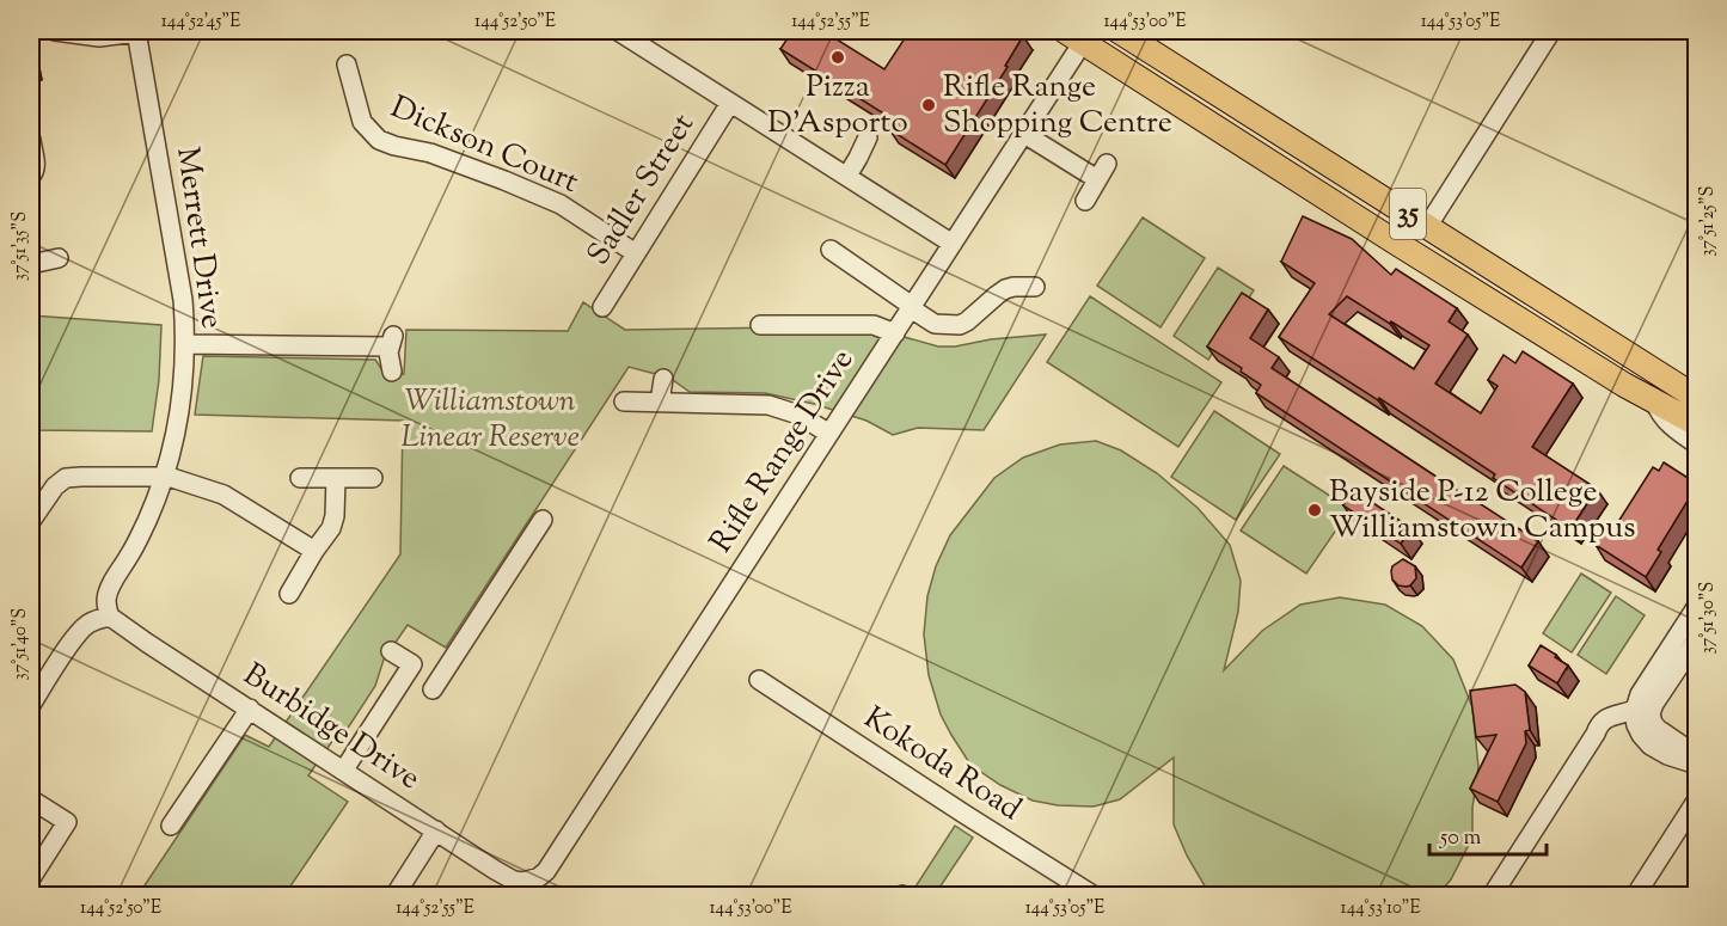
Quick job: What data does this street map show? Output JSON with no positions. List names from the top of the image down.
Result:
{
  "streets": {
    "main road": ["35"],
    "street": [
      "Dickson Court",
      "Sadler Street",
      "Merrett Drive",
      "Rifle Range Drive",
      "Burbidge Drive",
      "Kokoda Road"
    ]
  },
  "crossings": [
    ["Dickson Court", "Sadler Street"],
    ["35", "Rifle Range Drive"],
    ["Merrett Drive", "Burbidge Drive"],
    ["Rifle Range Drive", "Burbidge Drive"]
  ],
  "parks": ["Williamstown Linear Reserve"],
  "places": ["Pizza D'Asporto", "Rifle Range Shopping Centre", "Bayside P-12 College Williamstown Campus"],
  "scale_bar": "50 m",
  "coordinates": [
    "144°52'45\"E",
    "144°52'50\"E",
    "144°52'55\"E",
    "144°53'00\"E",
    "144°53'05\"E",
    "37°51'25\"S",
    "37°51'35\"S",
    "37°51'30\"S",
    "37°51'40\"S",
    "144°53'10\"E"
  ]
}
